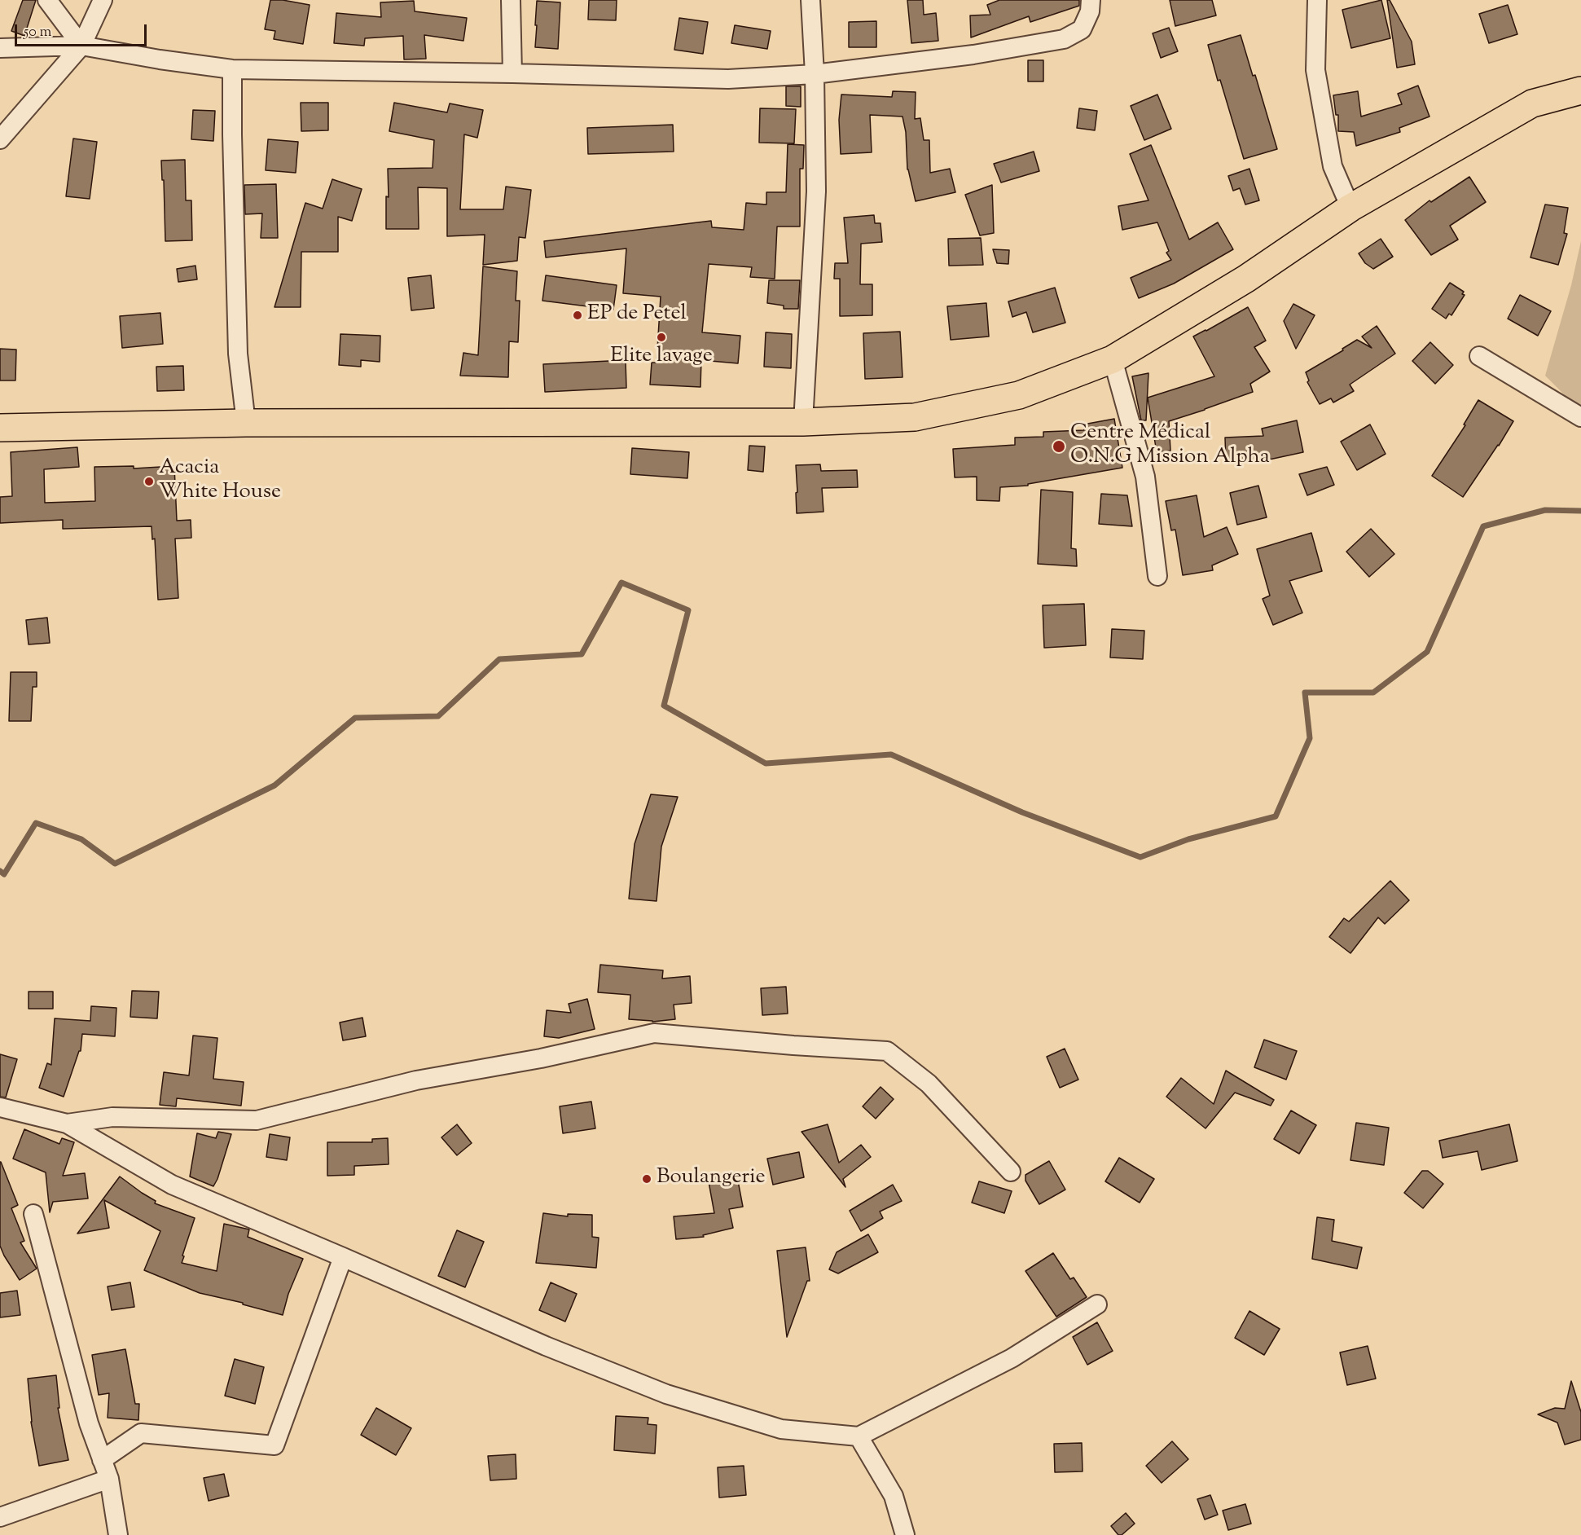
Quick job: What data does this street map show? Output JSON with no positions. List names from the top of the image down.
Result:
{
  "places": [
    "EP de Petel",
    "Elite lavage",
    "Centre Médical O.N.G Mission Alpha",
    "Acacia White House",
    "Boulangerie"
  ],
  "scale_bar": "50 m"
}
